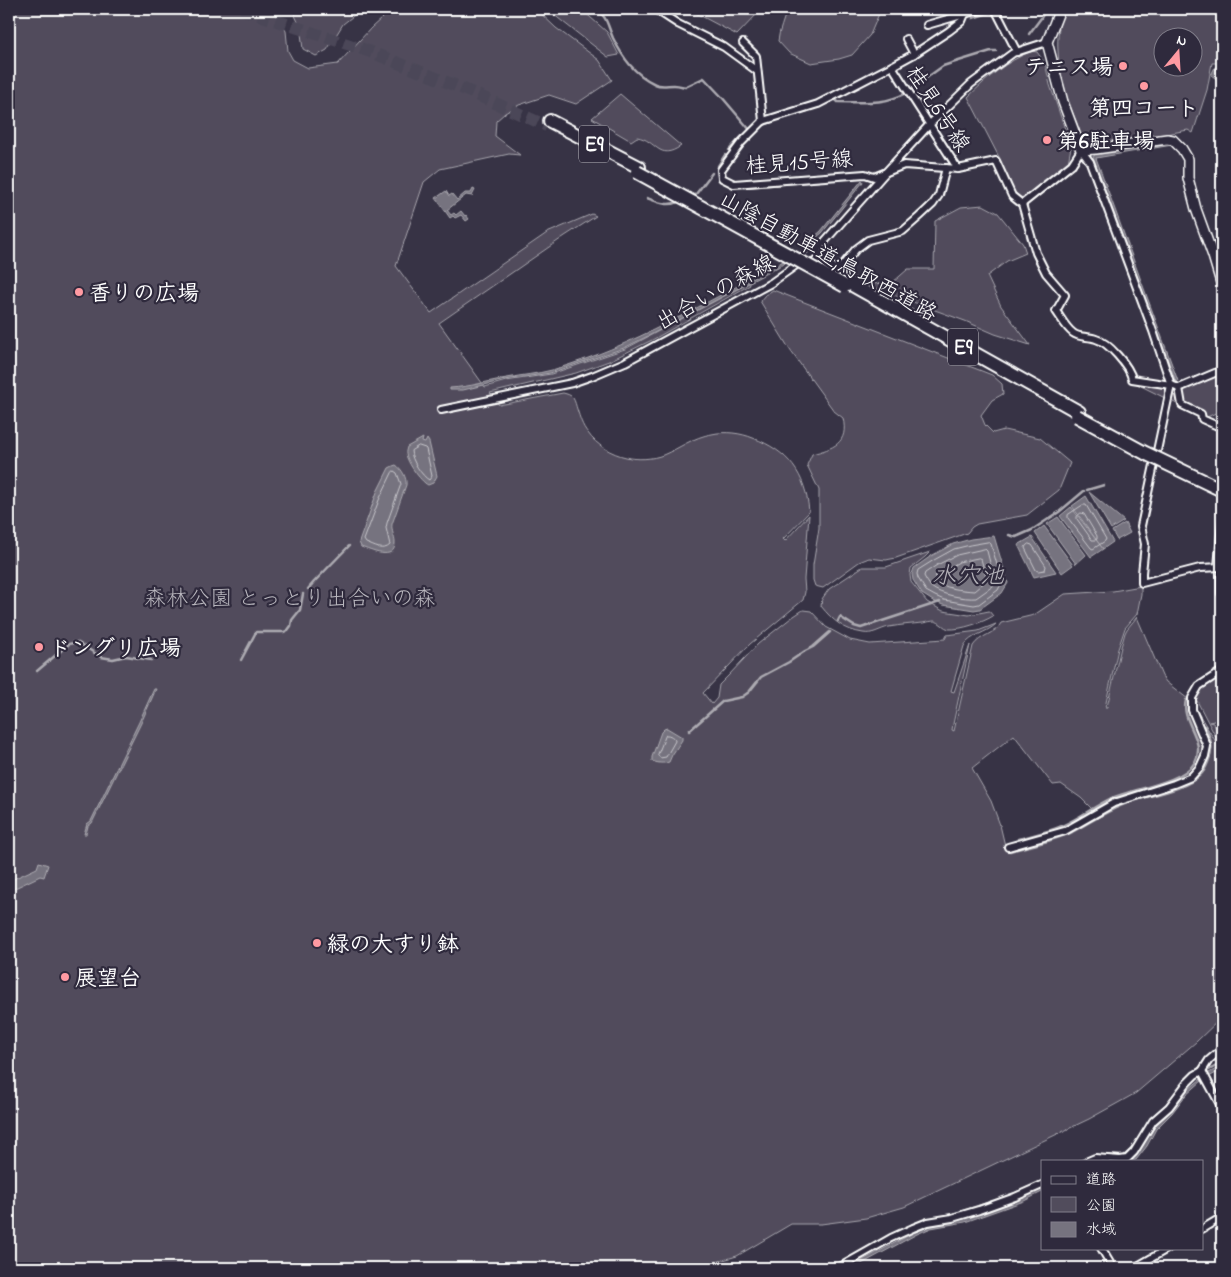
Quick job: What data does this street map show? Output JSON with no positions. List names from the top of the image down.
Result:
{
  "streets": {
    "highway": ["E9", "山陰自動車道;鳥取西道路"],
    "street": ["桂見6号線", "桂見15号線", "出合いの森線"]
  },
  "crossings": [
    ["桂見6号線", "桂見15号線"],
    ["桂見6号線", "出合いの森線"],
    ["桂見15号線", "出合いの森線"]
  ],
  "water": ["水穴池"],
  "parks": ["森林公園 とっとり出合いの森"],
  "places": [
    "テニス場",
    "第四コート",
    "第6駐車場",
    "香りの広場",
    "ドングリ広場",
    "緑の大すり鉢",
    "展望台"
  ],
  "legend": ["道路", "公園", "水域"],
  "north": "top"
}
